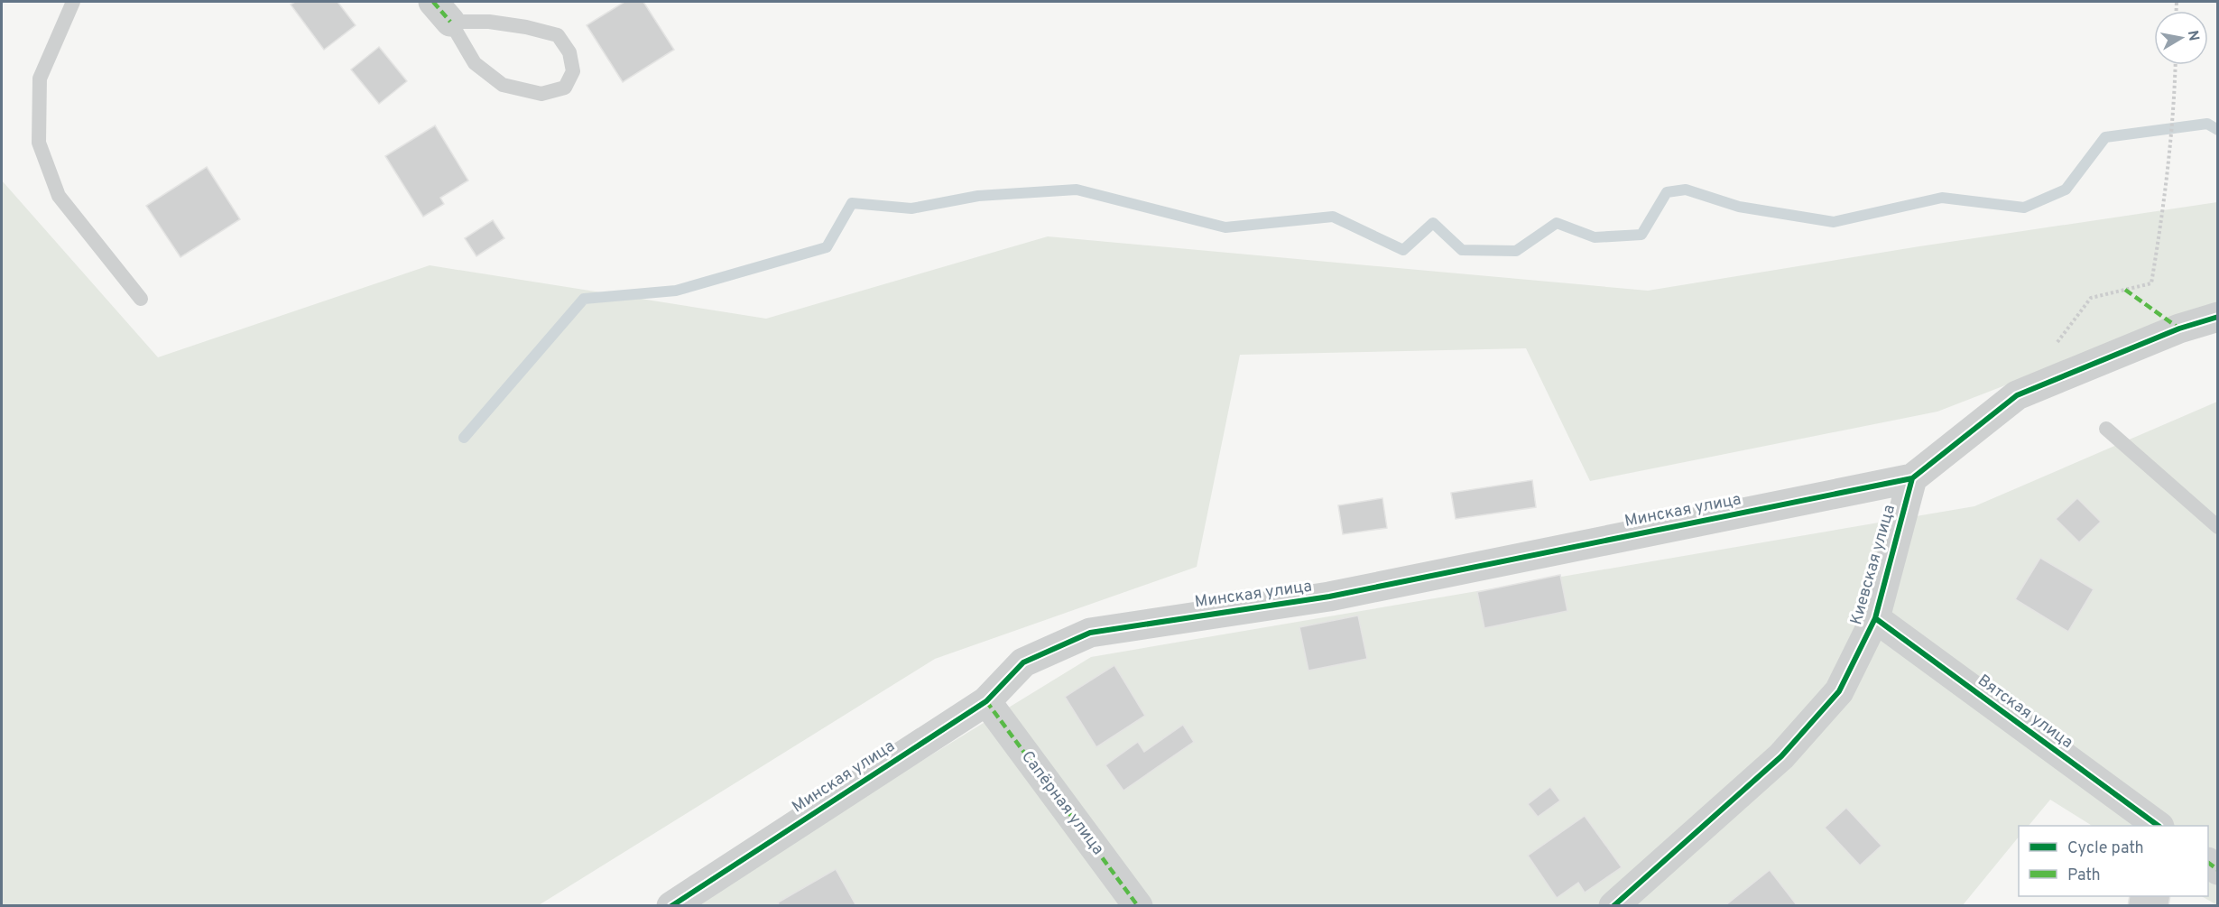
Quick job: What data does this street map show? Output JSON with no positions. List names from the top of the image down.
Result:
{
  "streets": {
    "street": [
      "Минская улица",
      "Киевская улица",
      "Вятская улица",
      "Сапёрная улица"
    ]
  },
  "crossings": [
    ["Минская улица", "Киевская улица"],
    ["Минская улица", "Сапёрная улица"],
    ["Киевская улица", "Вятская улица"]
  ],
  "legend": ["Cycle path", "Path"],
  "north": "right"
}
